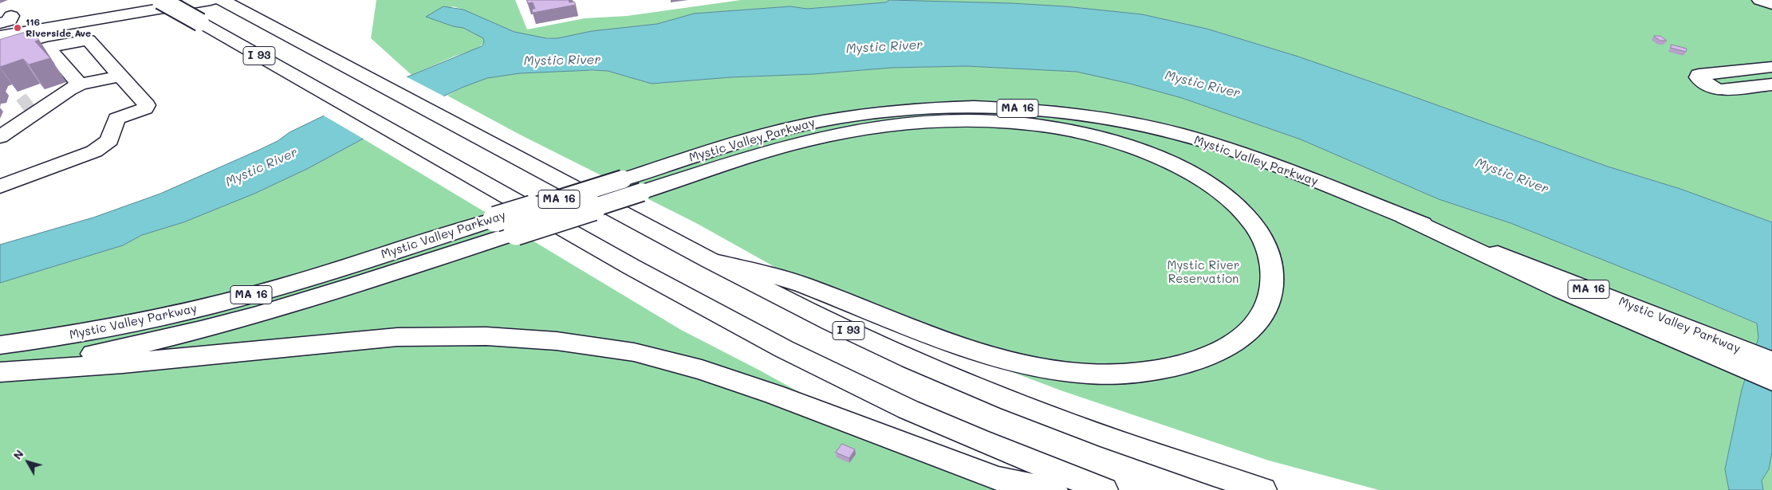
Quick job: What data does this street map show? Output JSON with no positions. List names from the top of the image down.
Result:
{
  "streets": {
    "main road": ["I 93", "MA 16", "Mystic Valley Parkway"]
  },
  "water": ["Mystic River"],
  "parks": ["Mystic River Reservation"],
  "places": ["116 Riverside Ave"],
  "north": "top left"
}
